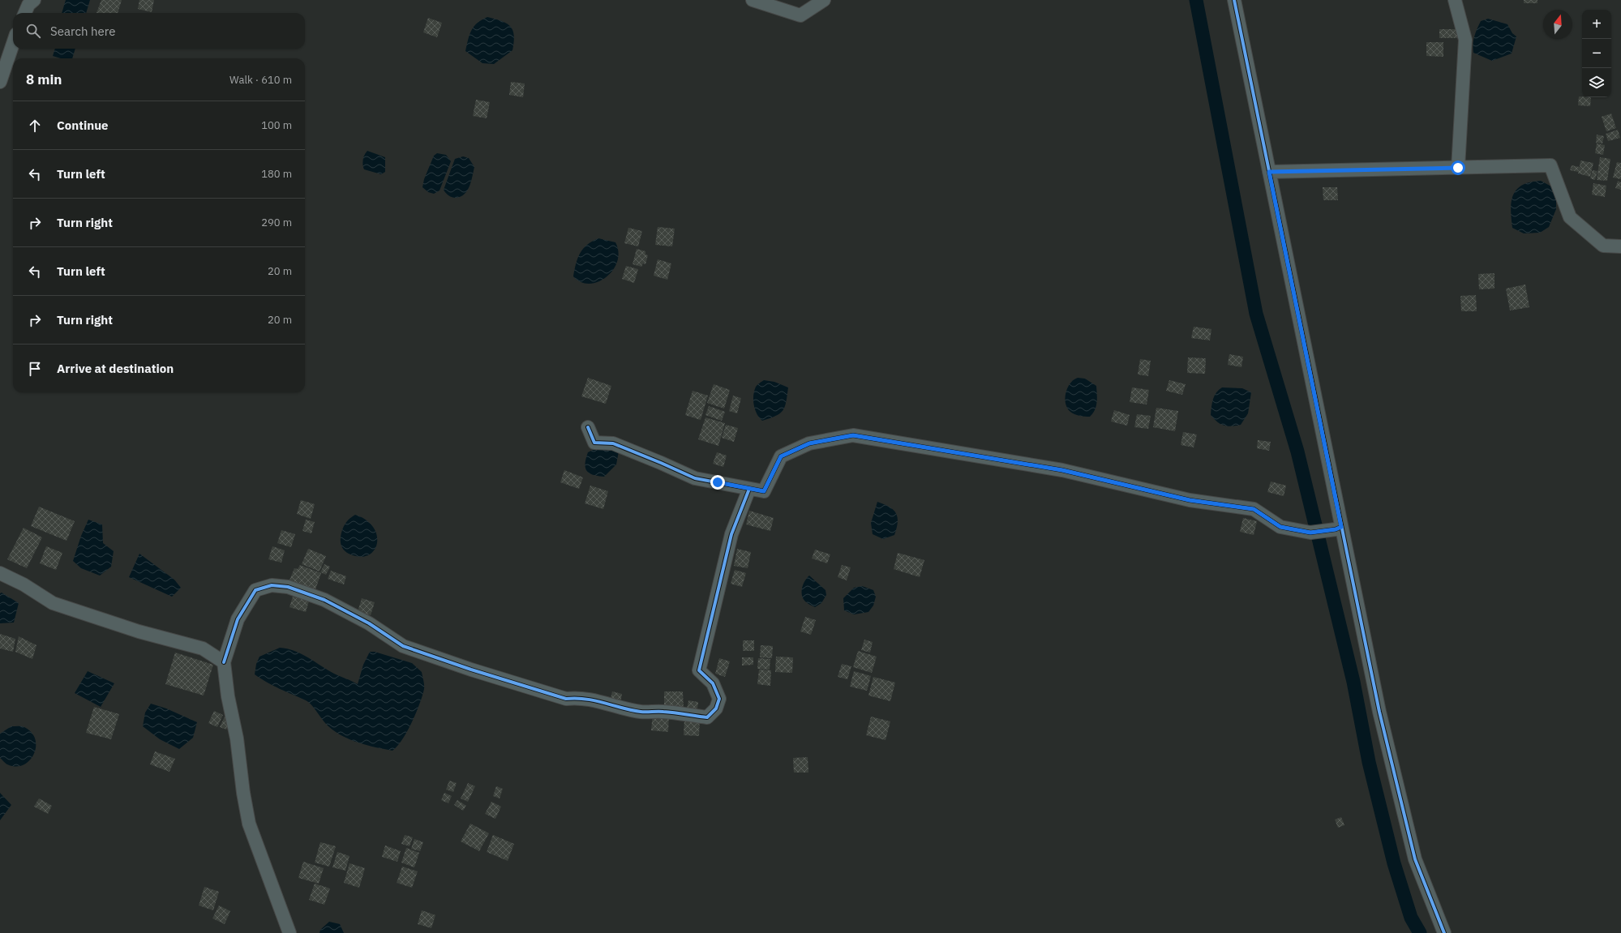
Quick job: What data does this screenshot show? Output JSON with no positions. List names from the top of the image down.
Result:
{
  "north": "top",
  "page": {
    "map_buttons": ["+", "−"],
    "search": "Search here",
    "heading": ["8 min", "Walk · 610 m"],
    "list": [
      ["Continue", "100 m"],
      ["Turn left", "180 m"],
      ["Turn right", "290 m"],
      ["Turn left", "20 m"],
      ["Turn right", "20 m"],
      "Arrive at destination"
    ]
  }
}
